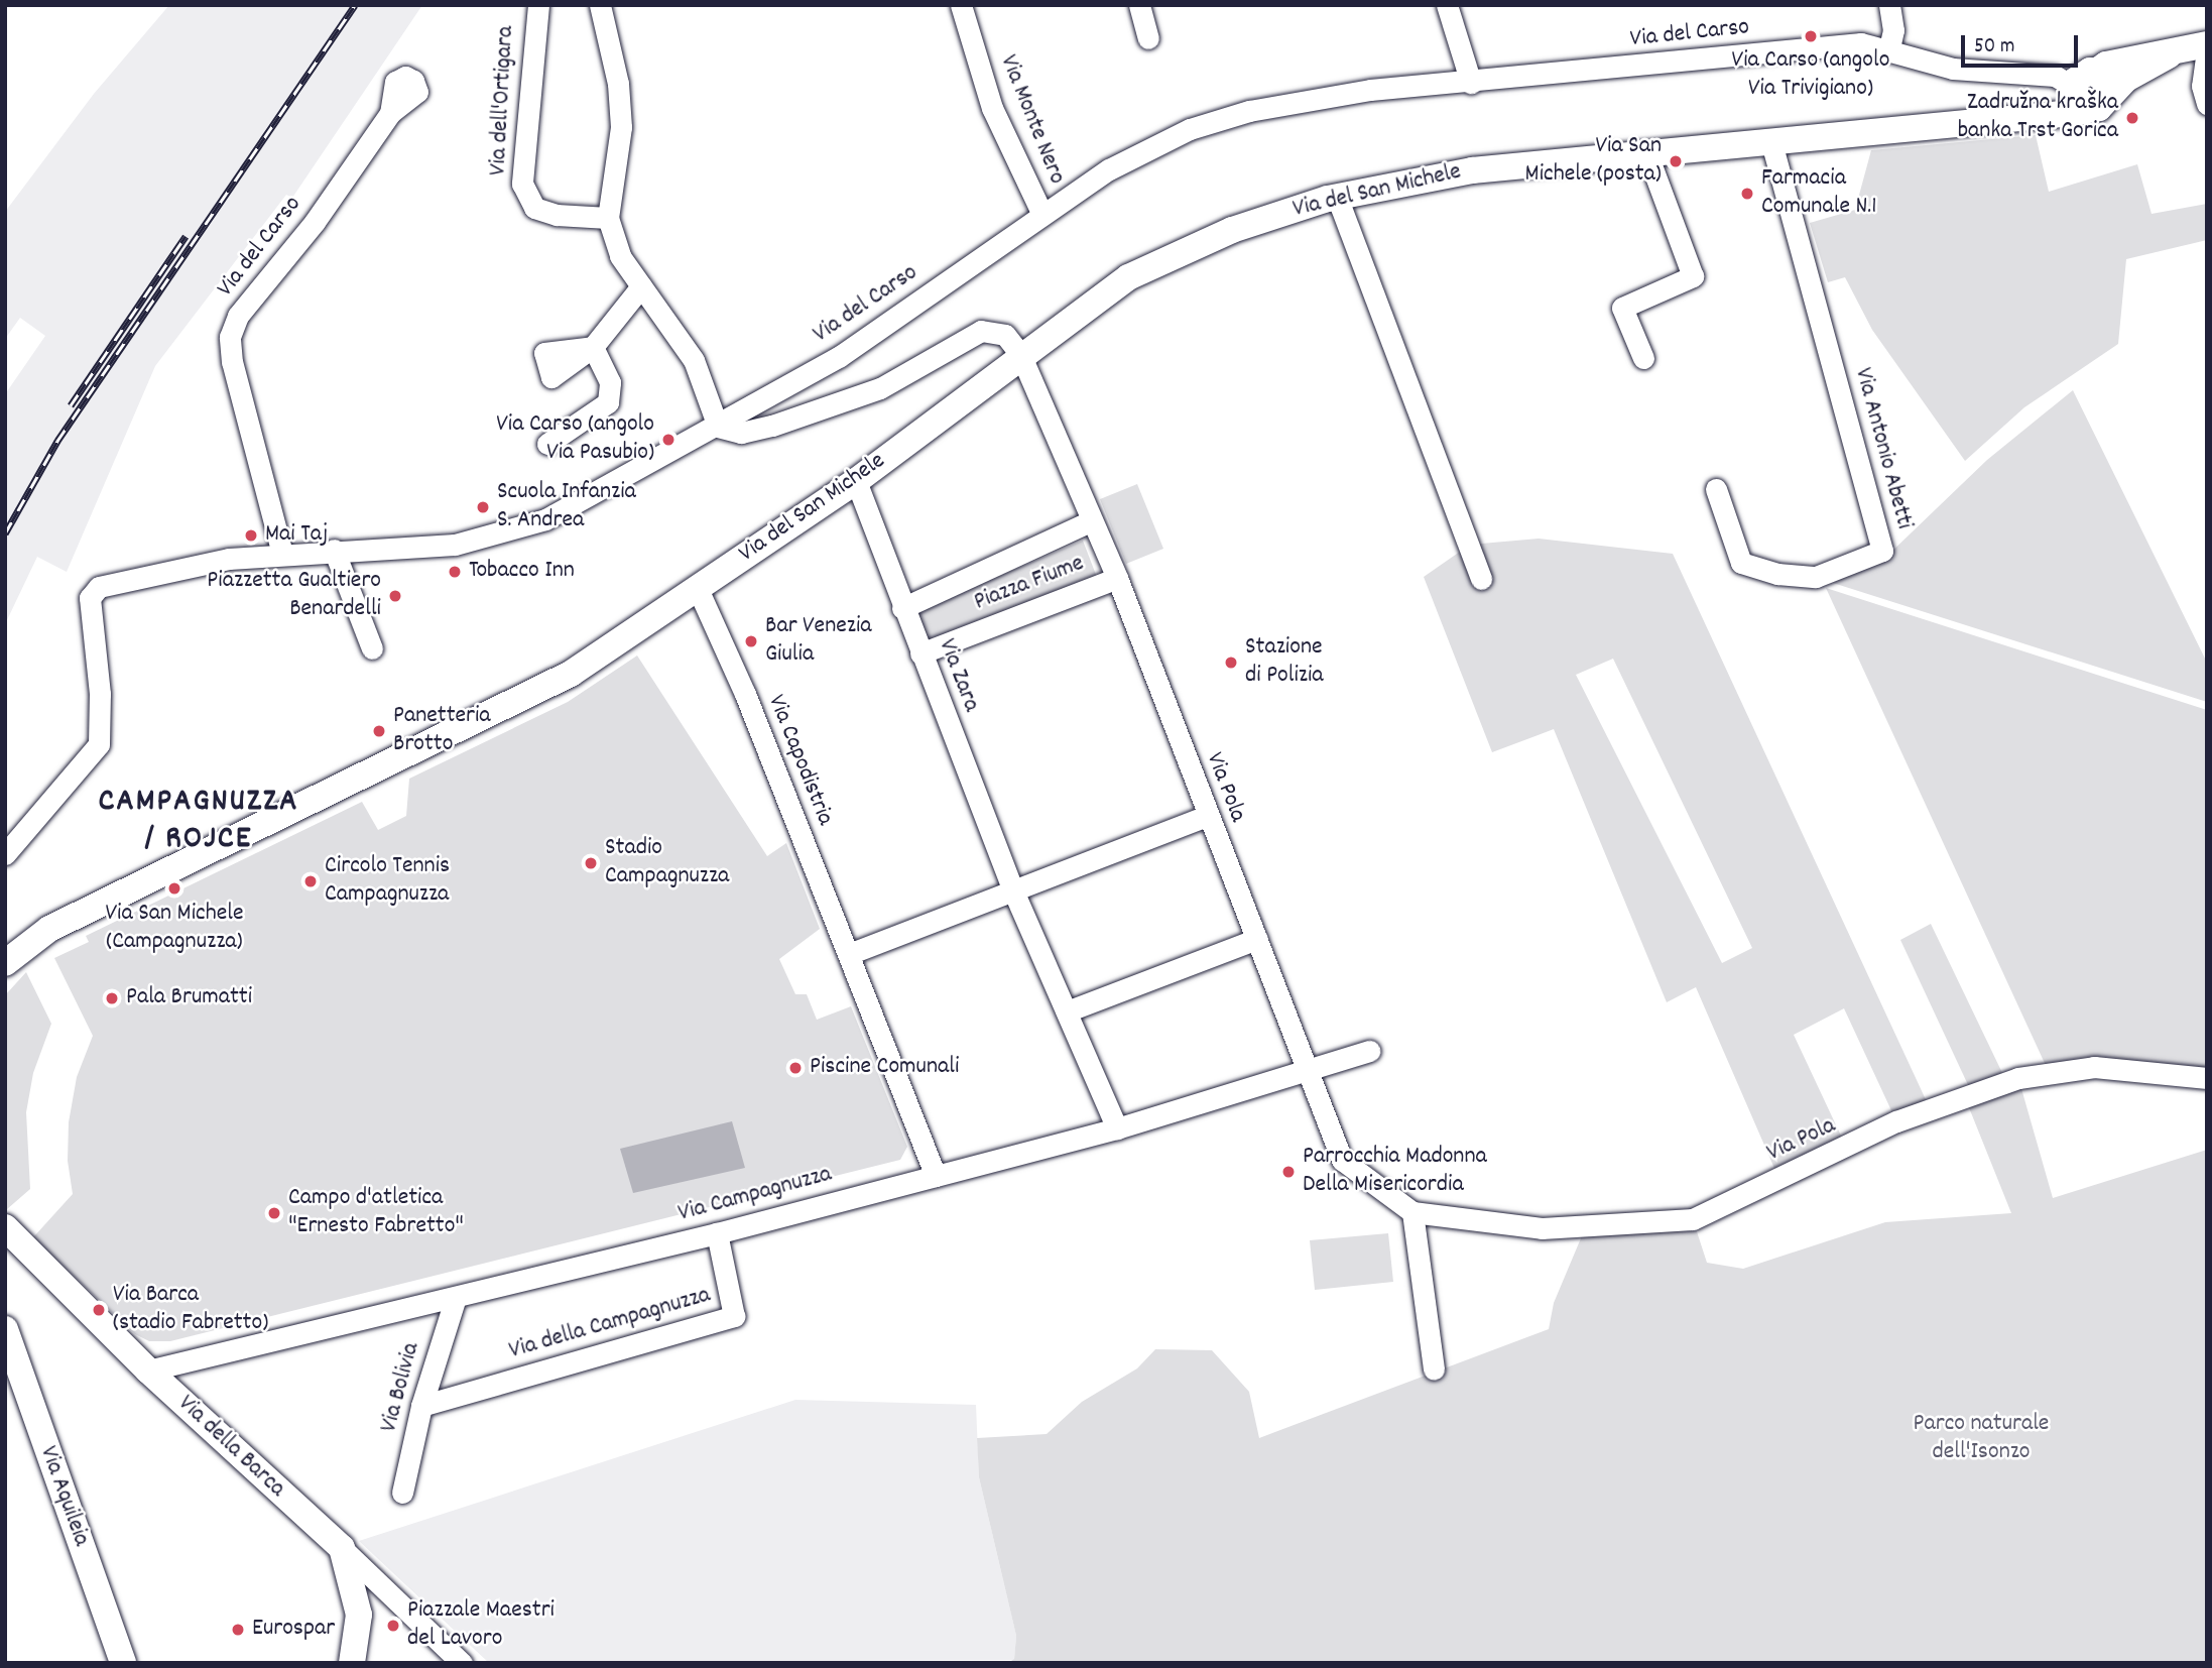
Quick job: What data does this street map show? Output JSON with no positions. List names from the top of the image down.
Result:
{
  "streets": {
    "main road": ["Via del San Michele", "Via della Barca", "Via Aquileia"],
    "street": [
      "Via del Carso",
      "Via dell'Ortigara",
      "Via Monte Nero",
      "Via Antonio Abetti",
      "Piazza Fiume",
      "Via Zara",
      "Via Capodistria",
      "Via Pola",
      "Via Campagnuzza",
      "Via della Campagnuzza",
      "Via Bolivia"
    ]
  },
  "crossings": [
    ["Via del Carso", "Via Monte Nero"],
    ["Via del Carso", "Via del San Michele"],
    ["Via del San Michele", "Via Antonio Abetti"],
    ["Via del San Michele", "Via Zara"],
    ["Via del San Michele", "Via Capodistria"],
    ["Via del San Michele", "Via Pola"],
    ["Piazza Fiume", "Via Zara"],
    ["Piazza Fiume", "Via Pola"],
    ["Via Zara", "Via Campagnuzza"],
    ["Via Capodistria", "Via Campagnuzza"],
    ["Via Pola", "Via Campagnuzza"],
    ["Via Campagnuzza", "Via della Campagnuzza"],
    ["Via Campagnuzza", "Via Bolivia"],
    ["Via Campagnuzza", "Via della Barca"],
    ["Via della Campagnuzza", "Via Bolivia"]
  ],
  "districts": ["CAMPAGNUZZA / ROJCE"],
  "parks": ["Parco naturale dell'Isonzo"],
  "places": [
    "Via Carso (angolo Via Trivigiano)",
    "Zadružna kraška banka Trst Gorica",
    "Via San Michele (posta)",
    "Farmacia Comunale N.1",
    "Via Carso (angolo Via Pasubio)",
    "Scuola Infanzia S. Andrea",
    "Mai Taj",
    "Tobacco Inn",
    "Piazzetta Gualtiero Benardelli",
    "Bar Venezia Giulia",
    "Stazione di Polizia",
    "Panetteria Brotto",
    "Stadio Campagnuzza",
    "Circolo Tennis Campagnuzza",
    "Via San Michele (Campagnuzza)",
    "Pala Brumatti",
    "Piscine Comunali",
    "Parrocchia Madonna Della Misericordia",
    "Campo d'atletica \"Ernesto Fabretto\"",
    "Via Barca (stadio Fabretto)",
    "Piazzale Maestri del Lavoro",
    "Eurospar"
  ],
  "scale_bar": "50 m"
}
